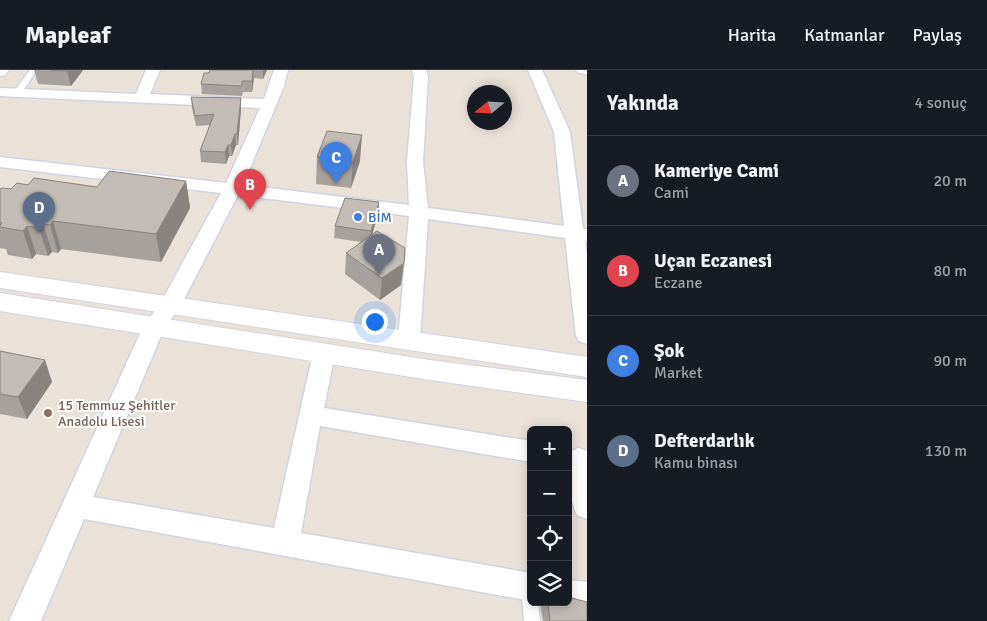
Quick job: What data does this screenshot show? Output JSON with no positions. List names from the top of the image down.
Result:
{
  "places": ["BİM", "15 Temmuz Şehitler Anadolu Lisesi"],
  "north": "left",
  "page": {
    "header": "Mapleaf",
    "nav": ["Harita", "Katmanlar", "Paylaş"],
    "heading": ["Yakında", "4 sonuç"],
    "list": [
      {
        "mark": "A",
        "name": "Kameriye Cami",
        "note": "Cami",
        "value": "20 m"
      },
      {
        "mark": "B",
        "name": "Uçan Eczanesi",
        "note": "Eczane",
        "value": "80 m"
      },
      {
        "mark": "C",
        "name": "Şok",
        "note": "Market",
        "value": "90 m"
      },
      {
        "mark": "D",
        "name": "Defterdarlık",
        "note": "Kamu binası",
        "value": "130 m"
      }
    ],
    "pins": [
      "C",
      "B",
      "D",
      "A"
    ],
    "map_buttons": ["+", "−"]
  }
}
